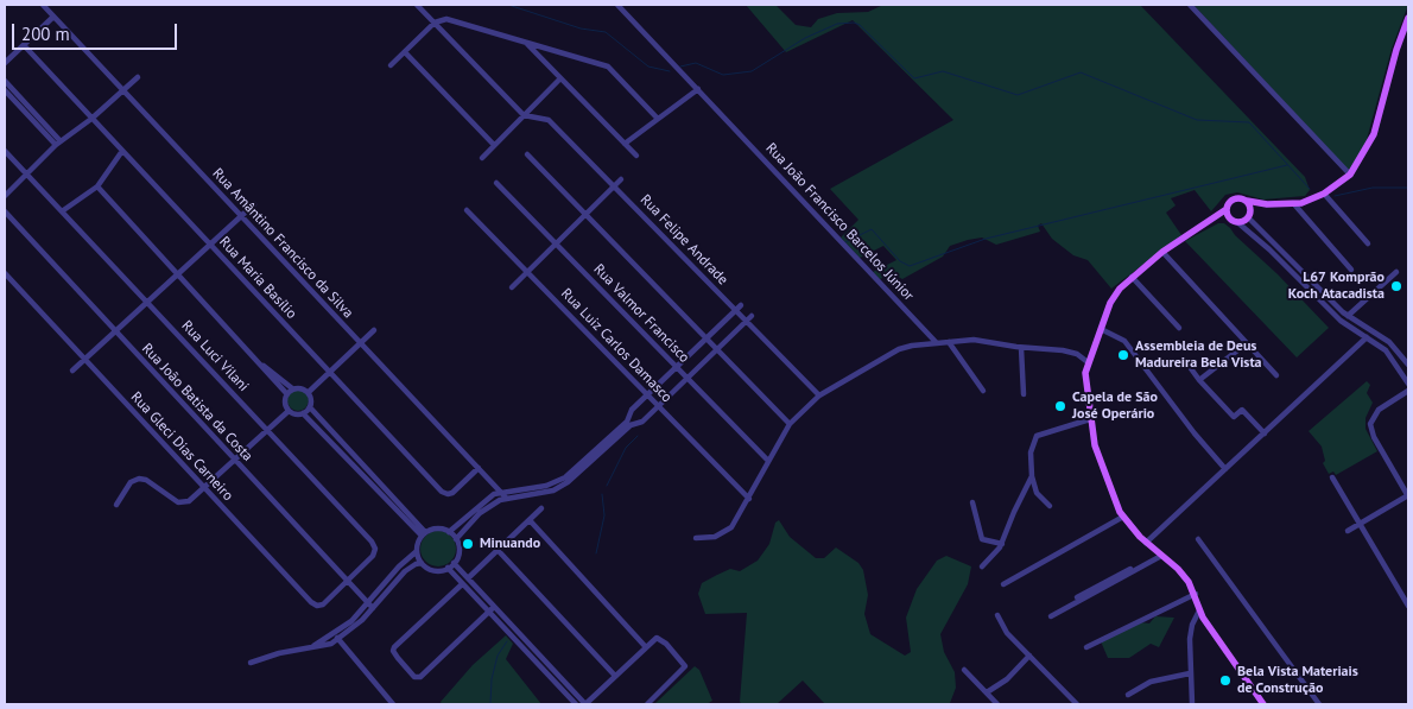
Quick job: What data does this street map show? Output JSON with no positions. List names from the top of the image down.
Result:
{
  "streets": {
    "street": [
      "Rua João Francisco Barcelos Júnior",
      "Rua Felipe Andrade",
      "Rua Amântino Francisco da Silva",
      "Rua Maria Basílio",
      "Rua Valmor Francisco",
      "Rua Luiz Carlos Damasco",
      "Rua Luci Vilani",
      "Rua João Batista da Costa",
      "Rua Gleci Dias Carneiro"
    ]
  },
  "crossings": [
    ["Rua Amântino Francisco da Silva", "Rua Maria Basílio"],
    ["Rua Luci Vilani", "Rua João Batista da Costa"],
    ["Rua Luci Vilani", "Rua Gleci Dias Carneiro"],
    ["Rua João Batista da Costa", "Rua Gleci Dias Carneiro"]
  ],
  "places": [
    "L67 Komprão Koch Atacadista",
    "Assembleia de Deus Madureira Bela Vista",
    "Capela de São José Operário",
    "Minuando",
    "Bela Vista Materiais de Construção"
  ],
  "scale_bar": "200 m"
}
